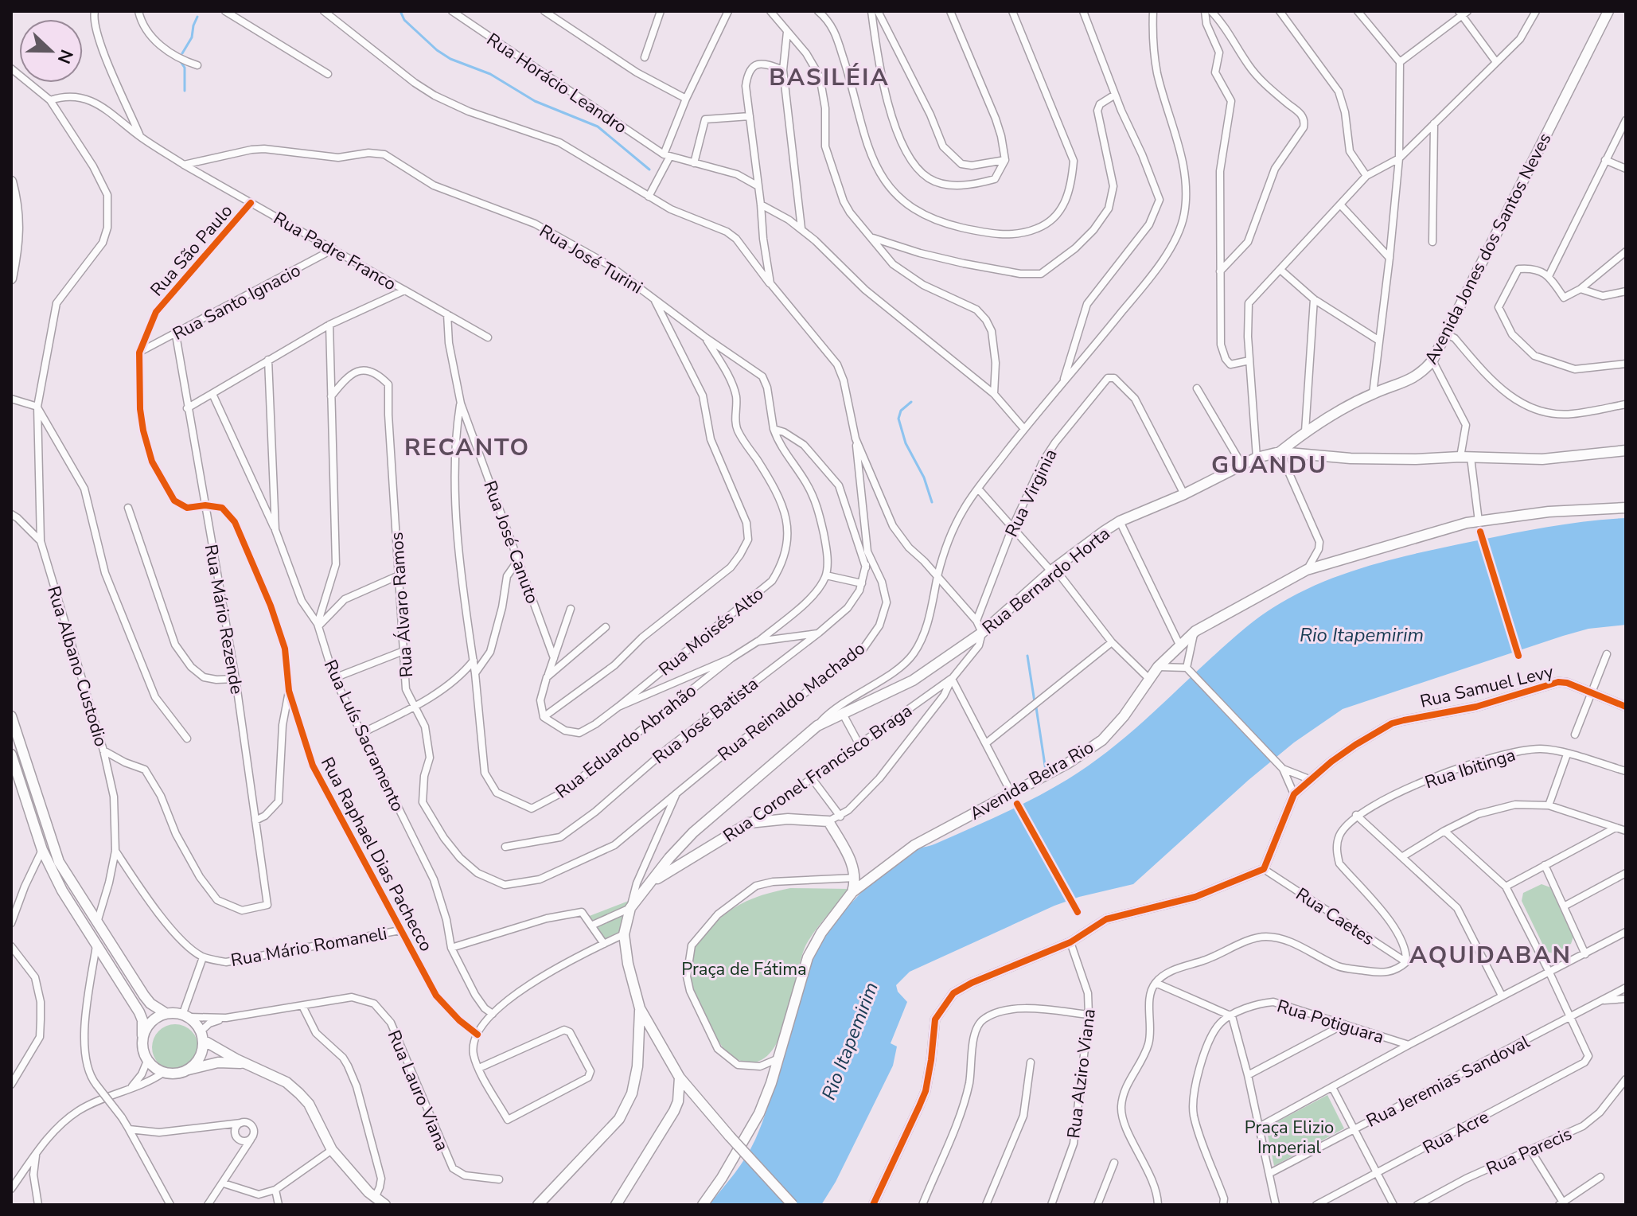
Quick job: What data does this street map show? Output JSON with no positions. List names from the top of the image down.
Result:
{
  "streets": {
    "main road": [
      "Avenida Jones dos Santos Neves",
      "Rua Bernardo Horta",
      "Rua Coronel Francisco Braga",
      "Avenida Beira Rio"
    ],
    "street": [
      "Rua Horácio Leandro",
      "Rua São Paulo",
      "Rua Padre Franco",
      "Rua José Turini",
      "Rua Santo Ignacio",
      "Rua Virginia",
      "Rua José Canuto",
      "Rua Álvaro Ramos",
      "Rua Mário Rezende",
      "Rua Moisés Alto",
      "Rua Albano Custodio",
      "Rua Samuel Levy",
      "Rua Reinaldo Machado",
      "Rua José Batista",
      "Rua Luís Sacramento",
      "Rua Eduardo Abrahão",
      "Rua Ibitinga",
      "Rua Raphael Dias Pachecco",
      "Rua Caetes",
      "Rua Mário Romaneli",
      "Rua Potiguara",
      "Rua Alziro Viana",
      "Rua Jeremias Sandoval",
      "Rua Lauro Viana",
      "Rua Acre",
      "Rua Parecis"
    ]
  },
  "crossings": [
    ["Avenida Jones dos Santos Neves", "Rua Bernardo Horta"],
    ["Rua São Paulo", "Rua Padre Franco"],
    ["Rua São Paulo", "Rua Santo Ignacio"],
    ["Rua São Paulo", "Rua Raphael Dias Pachecco"],
    ["Rua Padre Franco", "Rua José Turini"],
    ["Rua Padre Franco", "Rua Santo Ignacio"],
    ["Rua Padre Franco", "Rua José Canuto"],
    ["Rua Padre Franco", "Rua Albano Custodio"],
    ["Rua José Turini", "Rua Moisés Alto"],
    ["Rua Santo Ignacio", "Rua Mário Rezende"],
    ["Rua Santo Ignacio", "Rua Raphael Dias Pachecco"],
    ["Rua Virginia", "Rua Bernardo Horta"],
    ["Rua Bernardo Horta", "Rua Reinaldo Machado"],
    ["Rua Bernardo Horta", "Rua Coronel Francisco Braga"],
    ["Rua Álvaro Ramos", "Rua Reinaldo Machado"],
    ["Rua Mário Rezende", "Rua Albano Custodio"],
    ["Rua Mário Rezende", "Rua Raphael Dias Pachecco"],
    ["Rua Samuel Levy", "Rua Caetes"],
    ["Rua Reinaldo Machado", "Rua José Batista"],
    ["Rua Raphael Dias Pachecco", "Rua Mário Romaneli"],
    ["Rua Jeremias Sandoval", "Rua Acre"]
  ],
  "districts": [
    "BASILÉIA",
    "RECANTO",
    "GUANDU",
    "AQUIDABAN"
  ],
  "water": ["Rio Itapemirim"],
  "parks": ["Praça de Fátima", "Praça Elizio Imperial"],
  "north": "right"
}
